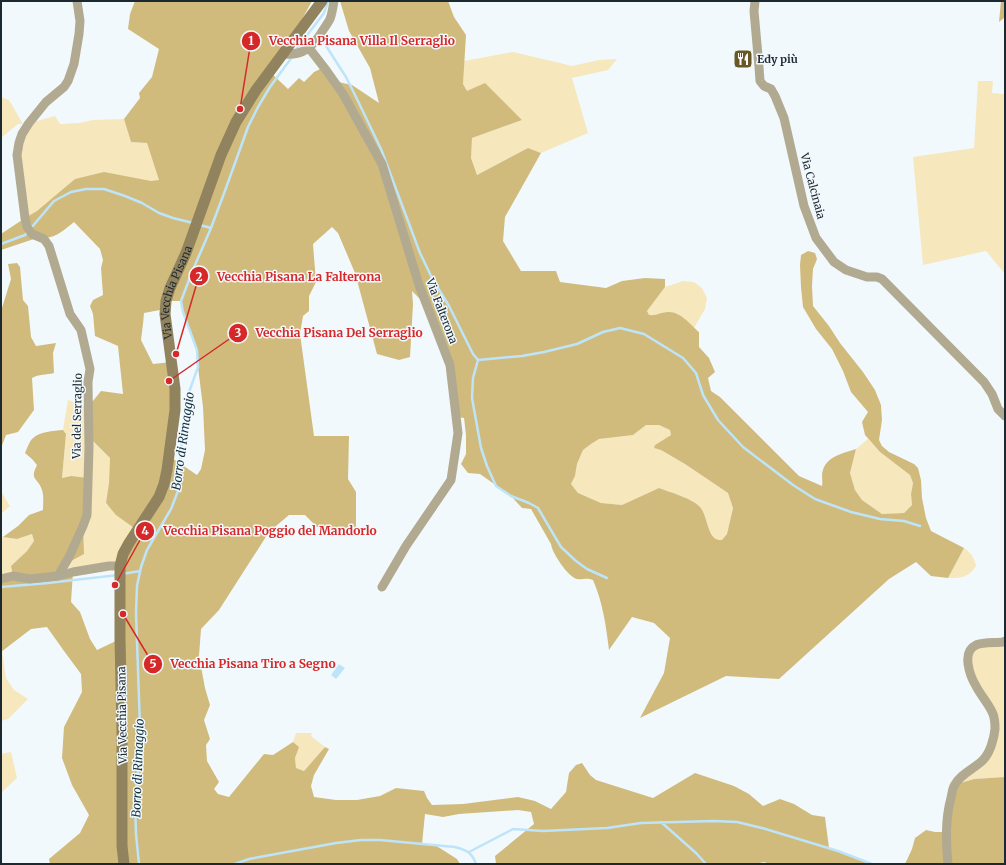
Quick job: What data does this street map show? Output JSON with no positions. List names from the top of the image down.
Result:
{
  "streets": {
    "main road": ["Via Vecchia Pisana"],
    "street": ["Via Calcinaia", "Via Falterona", "Via del Serraglio"]
  },
  "water": ["Borro di Rimaggio"],
  "places": {
    "restaurant": ["Edy più"],
    "other": [
      "Vecchia Pisana Villa Il Serraglio",
      "Vecchia Pisana La Falterona",
      "Vecchia Pisana Del Serraglio",
      "Vecchia Pisana Poggio del Mandorlo",
      "Vecchia Pisana Tiro a Segno"
    ]
  }
}
